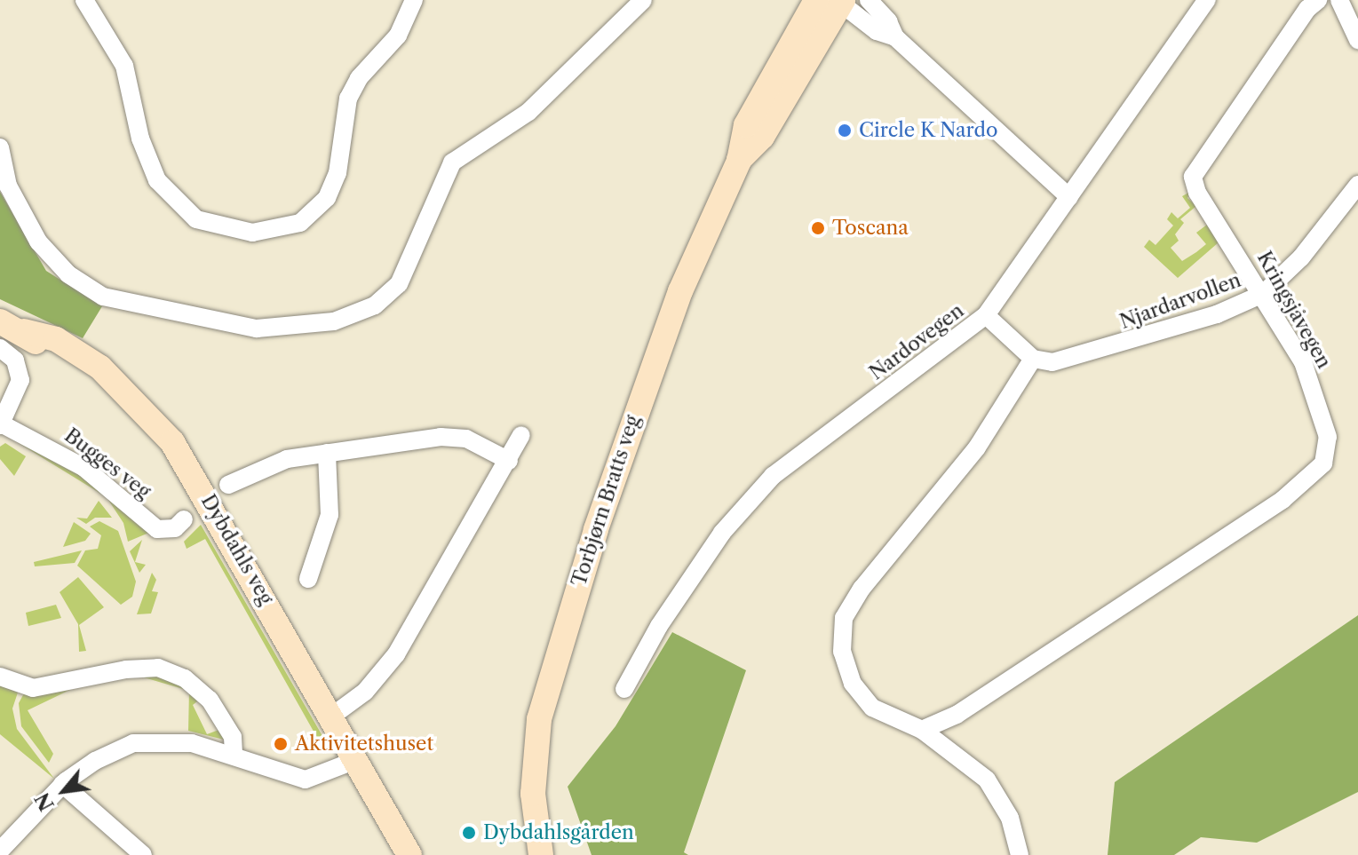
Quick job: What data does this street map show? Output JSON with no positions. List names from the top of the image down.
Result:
{
  "streets": {
    "main road": ["Torbjørn Bratts veg", "Dybdahls veg"],
    "street": [
      "Njardarvollen",
      "Kringsjåvegen",
      "Nardovegen",
      "Bugges veg"
    ]
  },
  "crossings": [
    ["Njardarvollen", "Kringsjåvegen"]
  ],
  "places": [
    "Circle K Nardo",
    "Toscana",
    "Aktivitetshuset",
    "Dybdahlsgården"
  ],
  "north": "bottom left"
}
